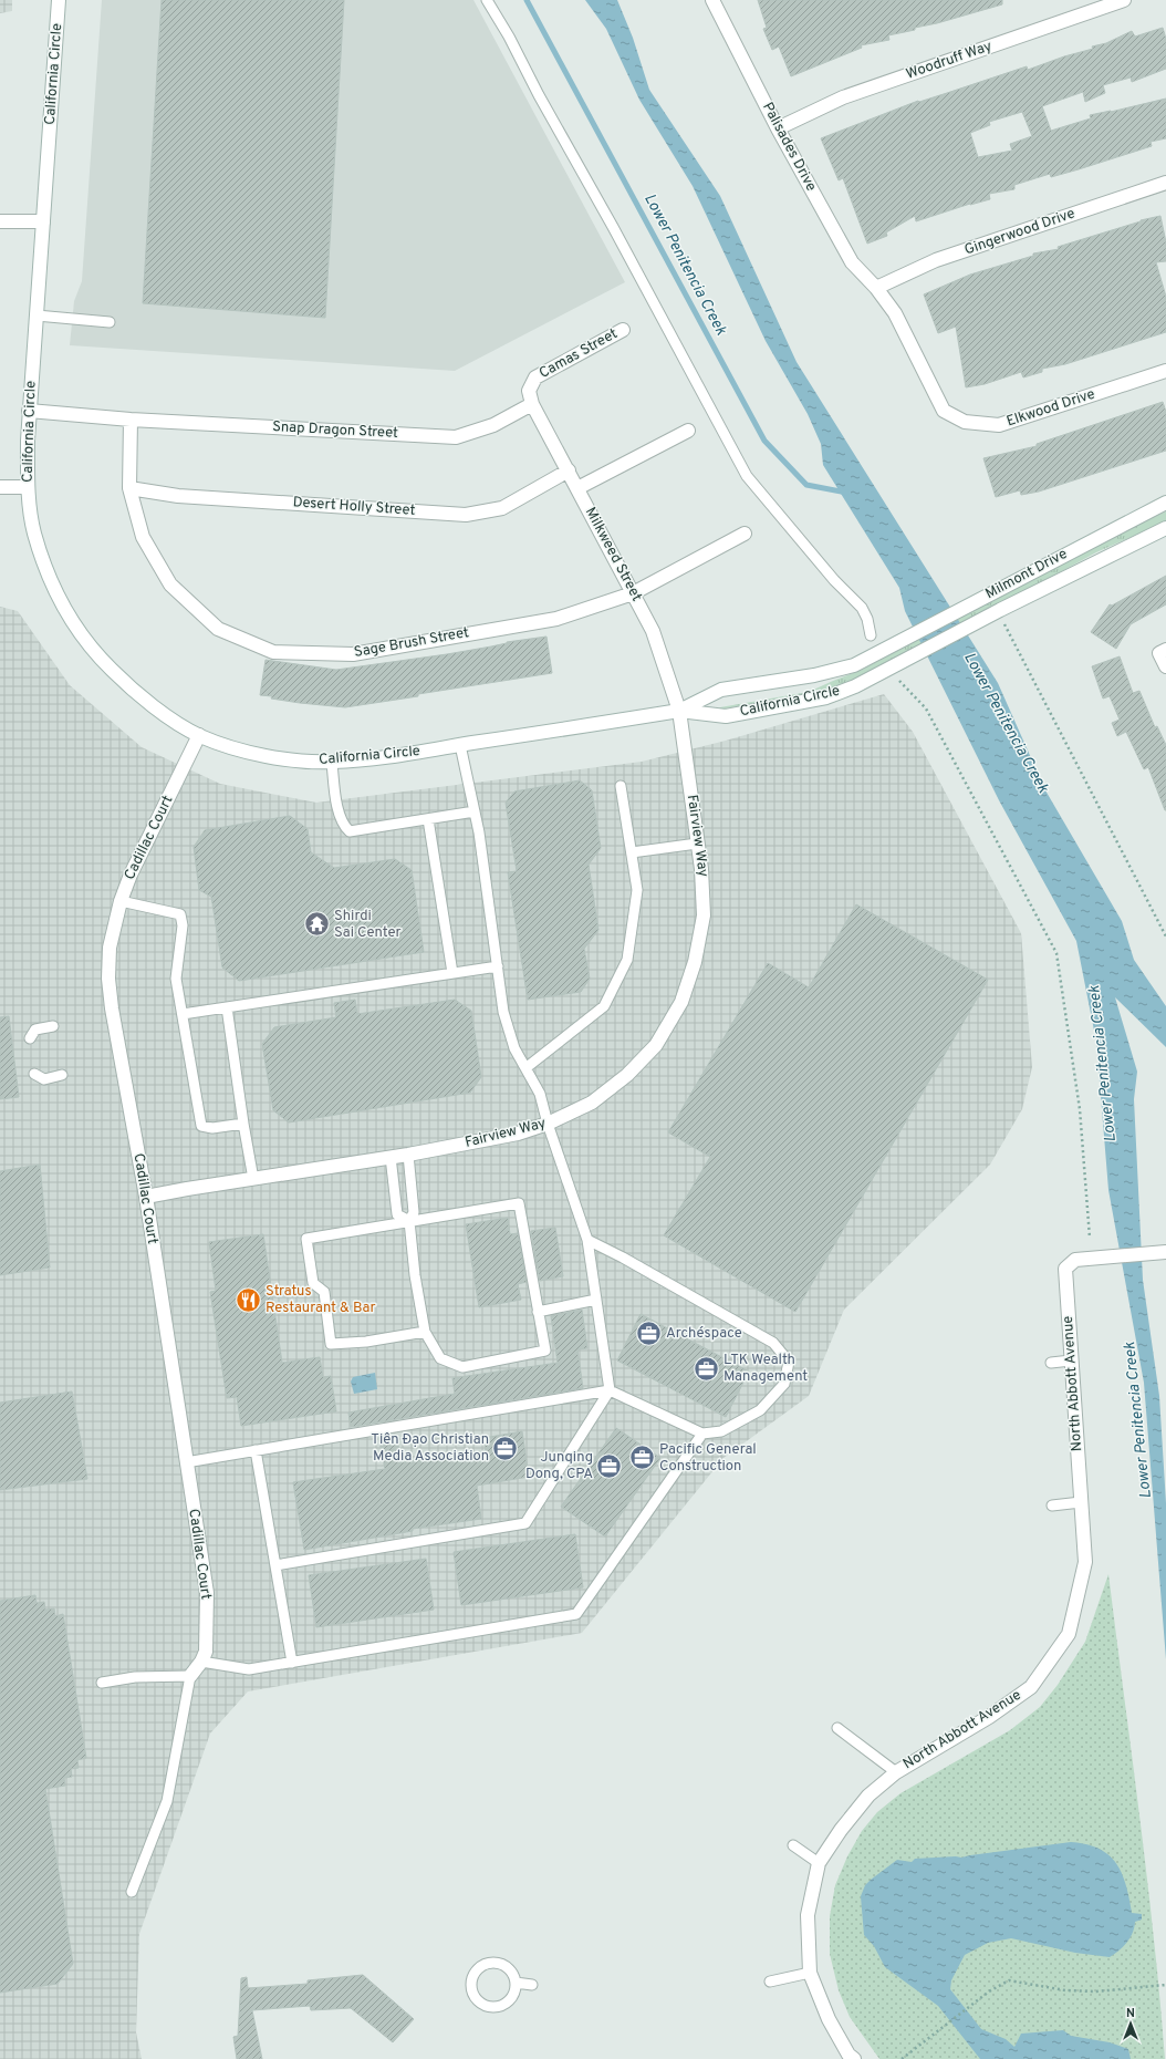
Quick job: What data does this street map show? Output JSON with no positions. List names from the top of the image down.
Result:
{
  "streets": {
    "street": [
      "Woodruff Way",
      "California Circle",
      "Palisades Drive",
      "Gingerwood Drive",
      "Camas Street",
      "Elkwood Drive",
      "Snap Dragon Street",
      "Desert Holly Street",
      "Milkweed Street",
      "Milmont Drive",
      "Sage Brush Street",
      "Fairview Way",
      "Cadillac Court",
      "North Abbott Avenue"
    ]
  },
  "crossings": [
    ["Woodruff Way", "Palisades Drive"],
    ["California Circle", "Snap Dragon Street"],
    ["California Circle", "Milkweed Street"],
    ["California Circle", "Milmont Drive"],
    ["California Circle", "Fairview Way"],
    ["California Circle", "Cadillac Court"],
    ["Palisades Drive", "Gingerwood Drive"],
    ["Palisades Drive", "Elkwood Drive"],
    ["Gingerwood Drive", "Elkwood Drive"],
    ["Camas Street", "Snap Dragon Street"],
    ["Camas Street", "Milkweed Street"],
    ["Snap Dragon Street", "Milkweed Street"],
    ["Snap Dragon Street", "Sage Brush Street"],
    ["Desert Holly Street", "Milkweed Street"],
    ["Desert Holly Street", "Sage Brush Street"],
    ["Milkweed Street", "Sage Brush Street"],
    ["Milkweed Street", "Fairview Way"],
    ["Fairview Way", "Cadillac Court"]
  ],
  "water": ["Lower Penitencia Creek"],
  "places": {
    "temple": ["Shirdi Sai Center"],
    "restaurant": ["Stratus Restaurant & Bar"],
    "office": [
      "Archéspace",
      "LTK Wealth Management",
      "Tiên Đạo Christian Media Association",
      "Pacific General Construction",
      "Junqing Dong, CPA"
    ]
  },
  "north": "top"
}
